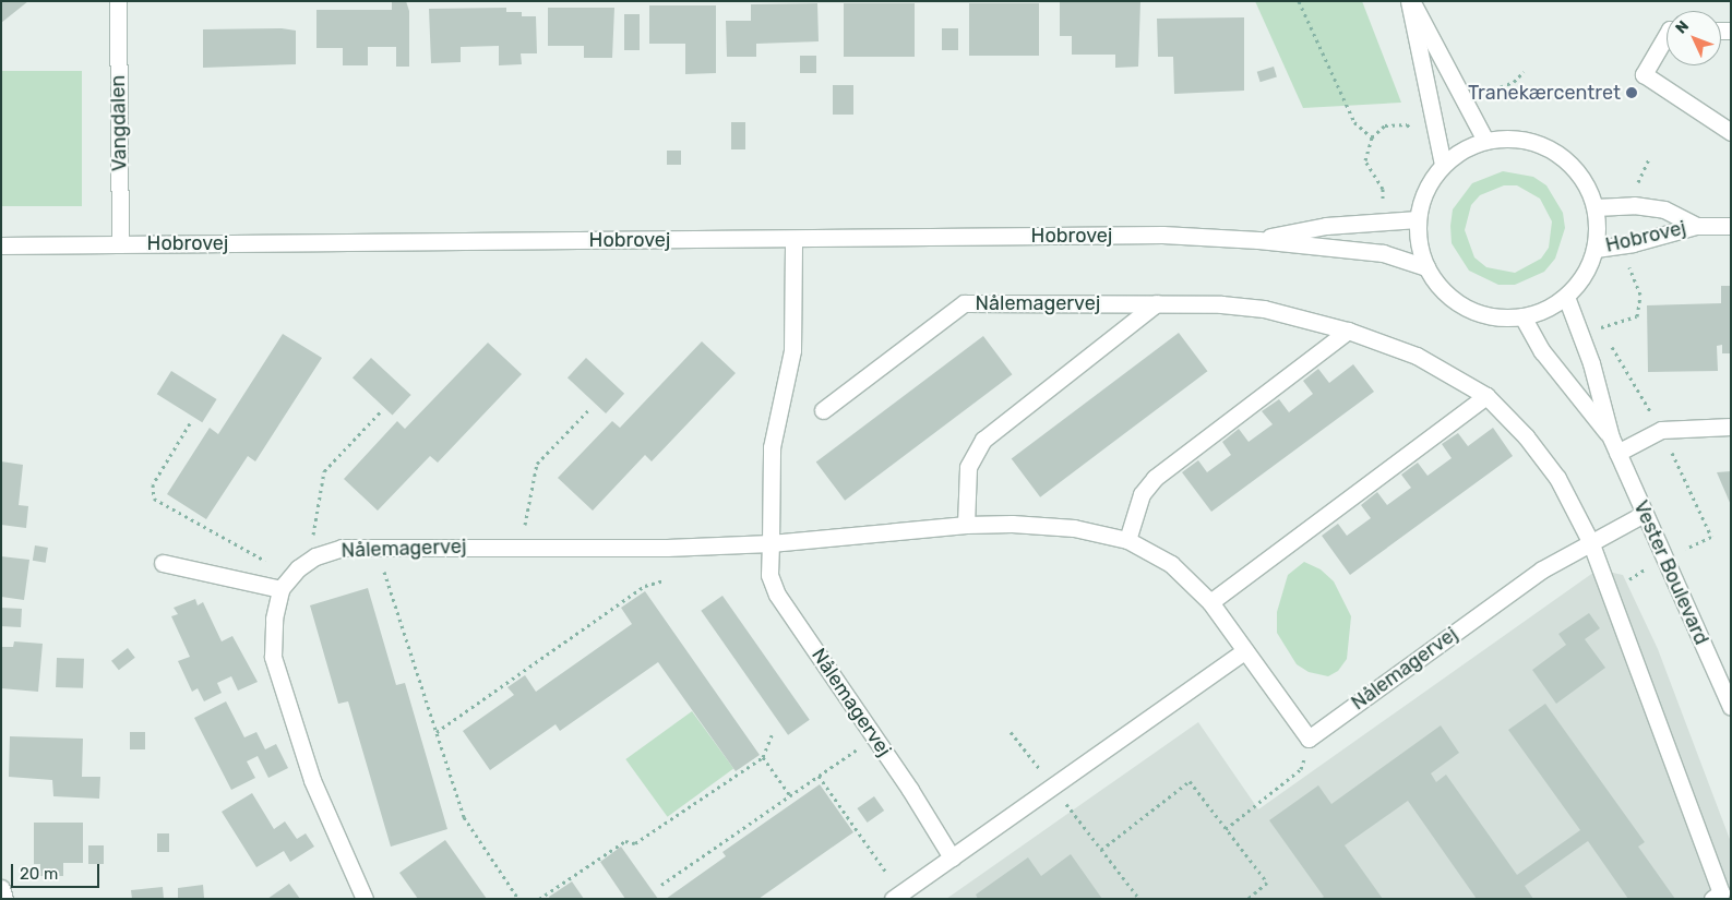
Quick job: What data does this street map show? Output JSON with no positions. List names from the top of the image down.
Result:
{
  "streets": {
    "street": [
      "Vangdalen",
      "Hobrovej",
      "Nålemagervej",
      "Vester Boulevard"
    ]
  },
  "crossings": [
    ["Vangdalen", "Hobrovej"],
    ["Hobrovej", "Nålemagervej"],
    ["Hobrovej", "Vester Boulevard"],
    ["Nålemagervej", "Vester Boulevard"]
  ],
  "places": ["Tranekærcentret"],
  "scale_bar": "20 m",
  "north": "top left"
}
